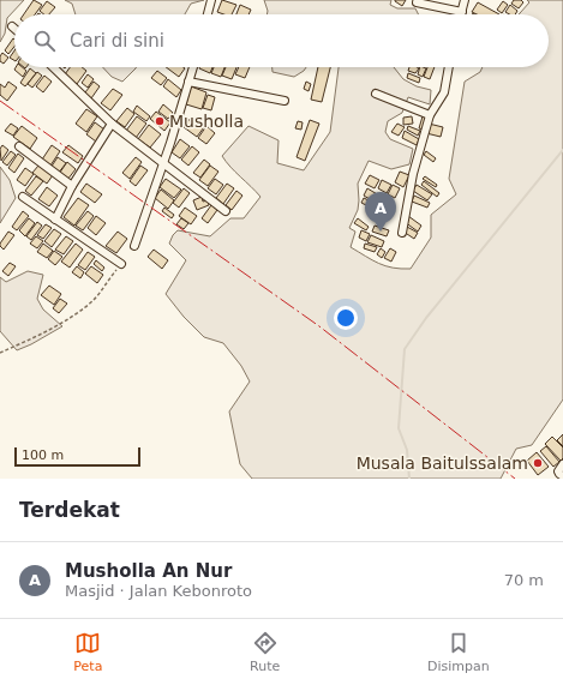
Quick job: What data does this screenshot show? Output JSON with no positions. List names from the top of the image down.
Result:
{
  "places": ["Musholla", "Musala Baitulssalam"],
  "scale_bar": "100 m",
  "page": {
    "search": "Cari di sini",
    "pins": "A",
    "scale": "100 m",
    "heading": "Terdekat",
    "list": [
      {
        "mark": "A",
        "name": "Musholla An Nur",
        "note": "Masjid · Jalan Kebonroto",
        "value": "70 m"
      }
    ],
    "nav": ["Peta", "Rute", "Disimpan"]
  }
}
